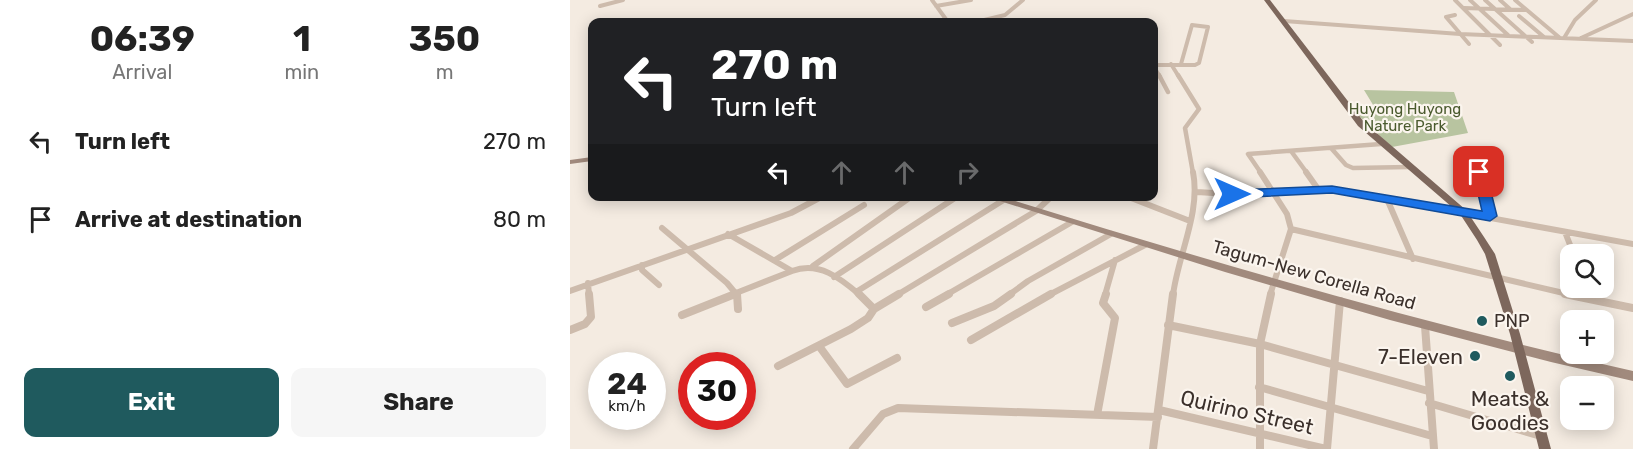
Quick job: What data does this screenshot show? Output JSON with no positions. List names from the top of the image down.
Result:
{
  "streets": {
    "main road": ["Tagum-New Corella Road"],
    "street": ["Quirino Street"]
  },
  "parks": ["Huyong Huyong Nature Park"],
  "places": ["PNP", "7-Eleven", "Meats & Goodies"],
  "page": {
    "eta": [
      "06:39",
      "Arrival",
      "1",
      "min",
      "350",
      "m"
    ],
    "turn": ["270 m", "Turn left"],
    "list": [
      {
        "name": "Turn left",
        "value": "270 m"
      },
      {
        "name": "Arrive at destination",
        "value": "80 m"
      }
    ],
    "map_buttons": ["+", "−"],
    "speed": "24 km/h",
    "limit": "30",
    "buttons": ["Exit", "Share"]
  }
}
